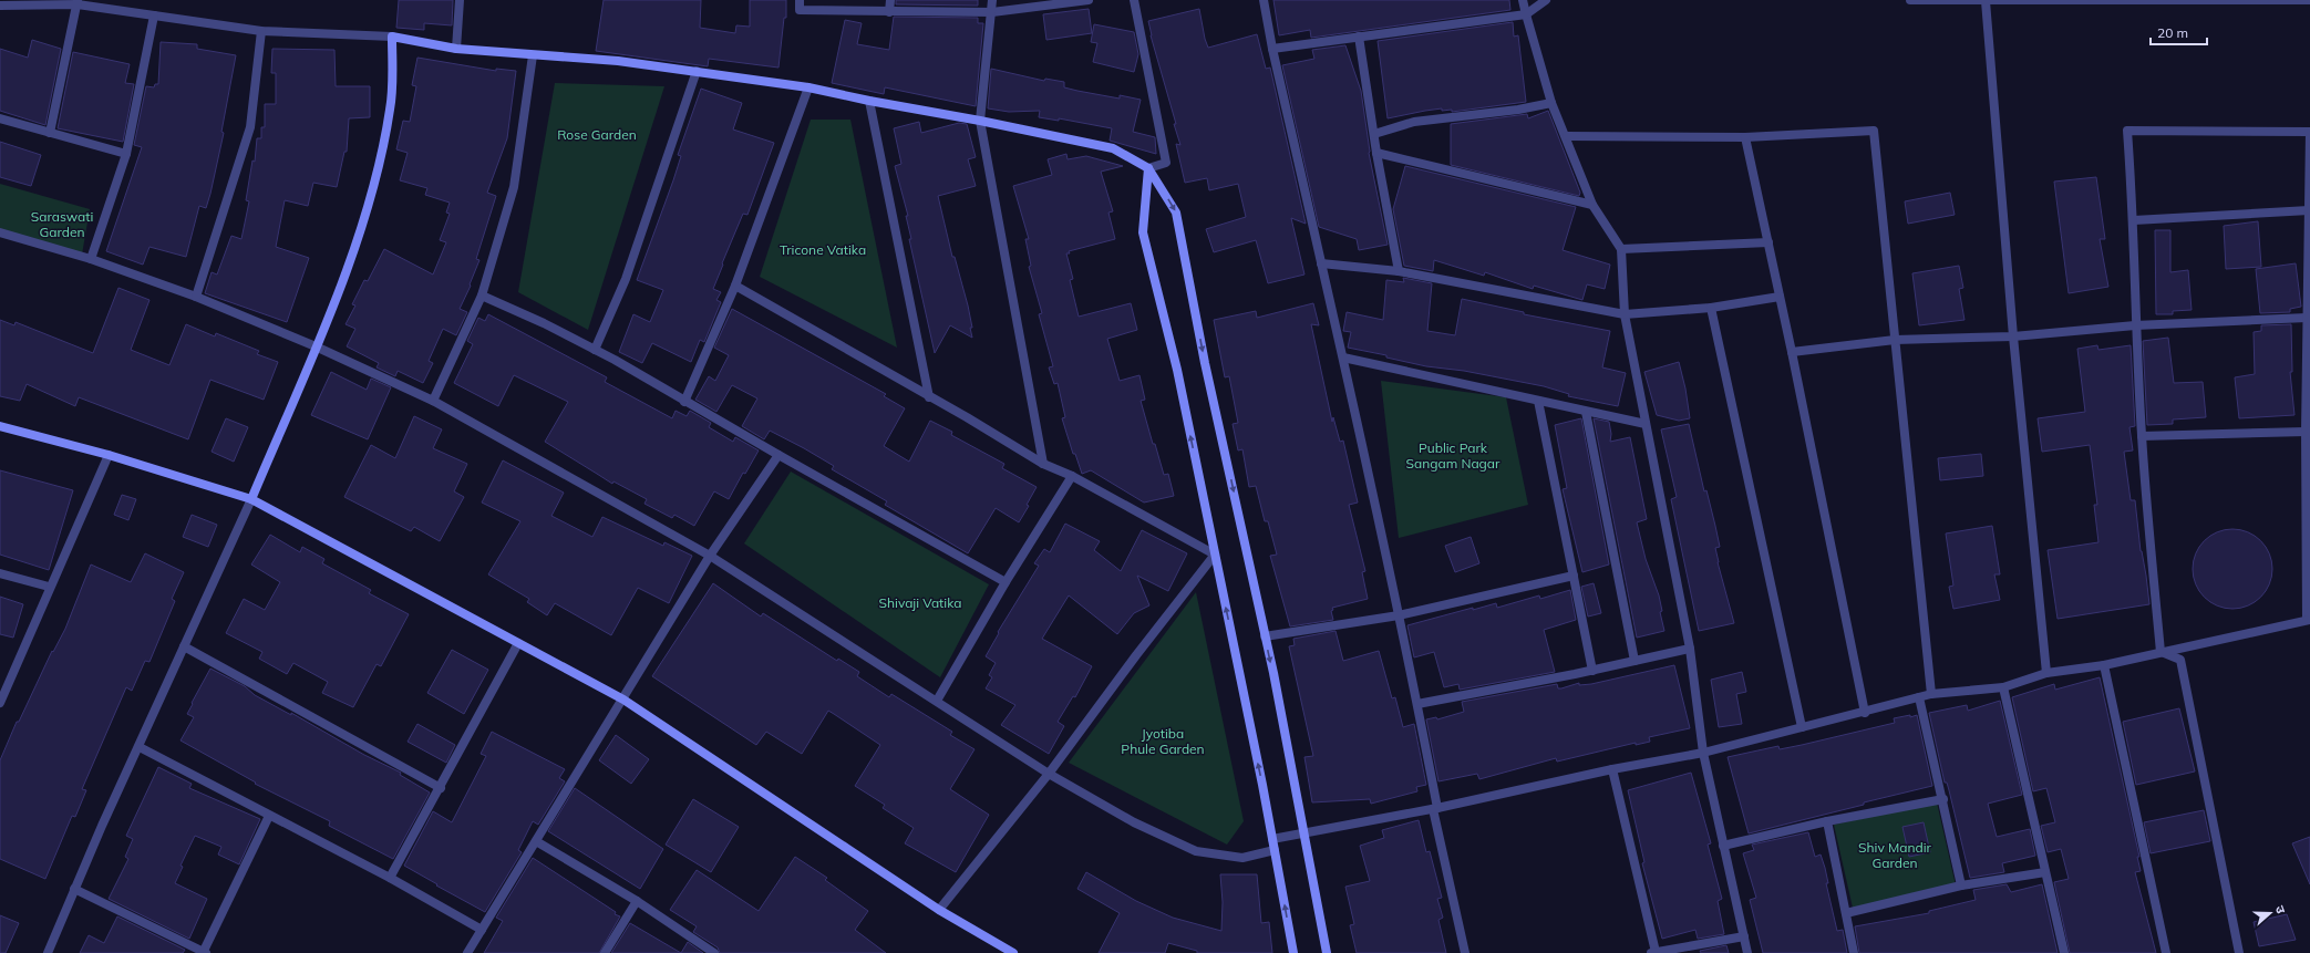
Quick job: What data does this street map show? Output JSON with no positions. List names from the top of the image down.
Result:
{
  "parks": [
    "Rose Garden",
    "Saraswati Garden",
    "Tricone Vatika",
    "Public Park Sangam Nagar",
    "Shivaji Vatika",
    "Jyotiba Phule Garden",
    "Shiv Mandir Garden"
  ],
  "scale_bar": "20 m",
  "north": "right"
}
